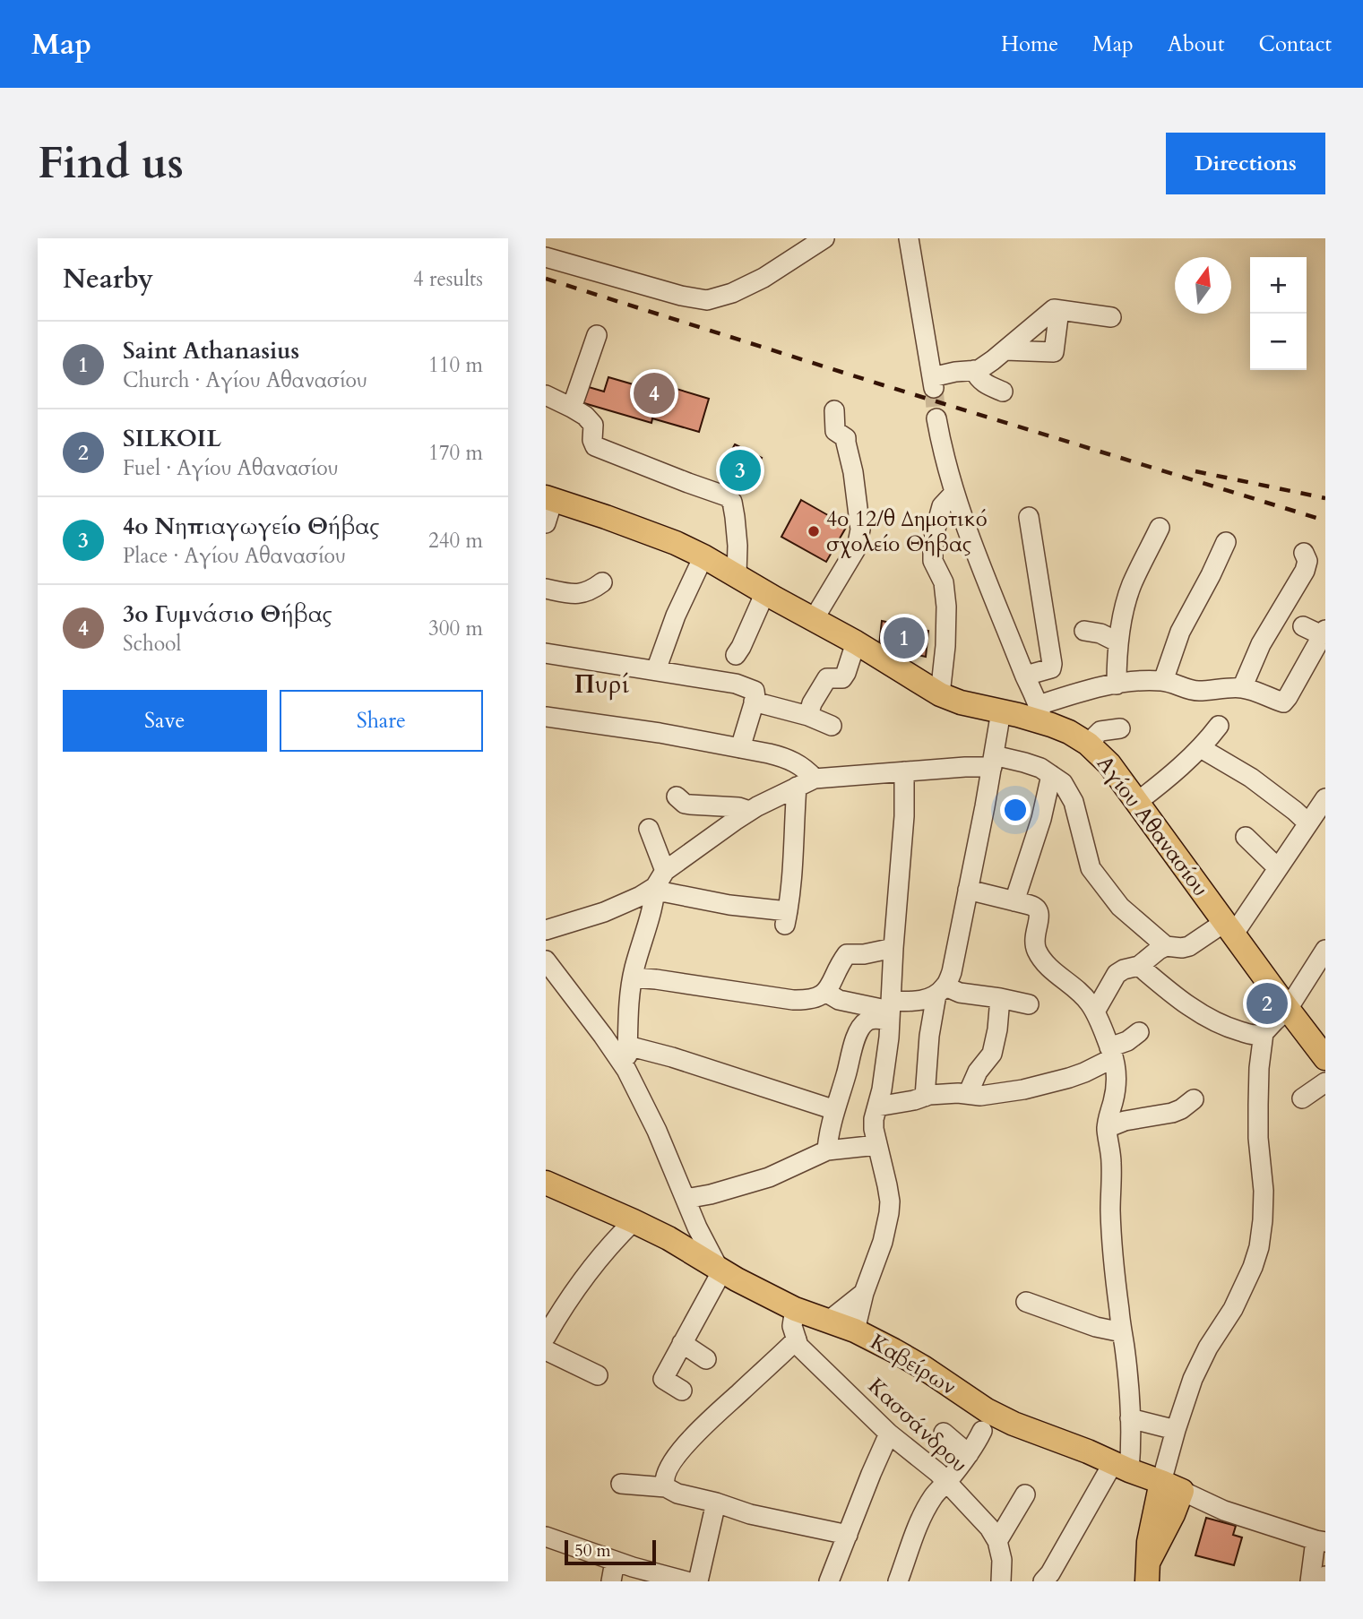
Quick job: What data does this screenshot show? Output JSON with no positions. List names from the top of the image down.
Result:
{
  "streets": {
    "main road": ["Αγίου Αθανασίου", "Καβείρων"],
    "street": ["Κασσάνδρου"]
  },
  "districts": ["Πυρί"],
  "places": ["4ο 12/θ Δημοτικό σχολείο Θήβας"],
  "scale_bar": "50 m",
  "north": "top",
  "page": {
    "header": "Map",
    "nav": [
      "Home",
      "Map",
      "About",
      "Contact"
    ],
    "buttons": [
      "Directions",
      ["Save", "Share"]
    ],
    "title": "Find us",
    "heading": ["Nearby", "4 results"],
    "map_buttons": ["+", "−"],
    "list": [
      {
        "mark": "1",
        "name": "Saint Athanasius",
        "note": "Church · Αγίου Αθανασίου",
        "value": "110 m"
      },
      {
        "mark": "2",
        "name": "SILKOIL",
        "note": "Fuel · Αγίου Αθανασίου",
        "value": "170 m"
      },
      {
        "mark": "3",
        "name": "4ο Νηπιαγωγείο Θήβας",
        "note": "Place · Αγίου Αθανασίου",
        "value": "240 m"
      },
      {
        "mark": "4",
        "name": "3ο Γυμνάσιο Θήβας",
        "note": "School",
        "value": "300 m"
      }
    ],
    "pins": [
      "4",
      "3",
      "1",
      "2"
    ],
    "scale": "50 m"
  }
}
